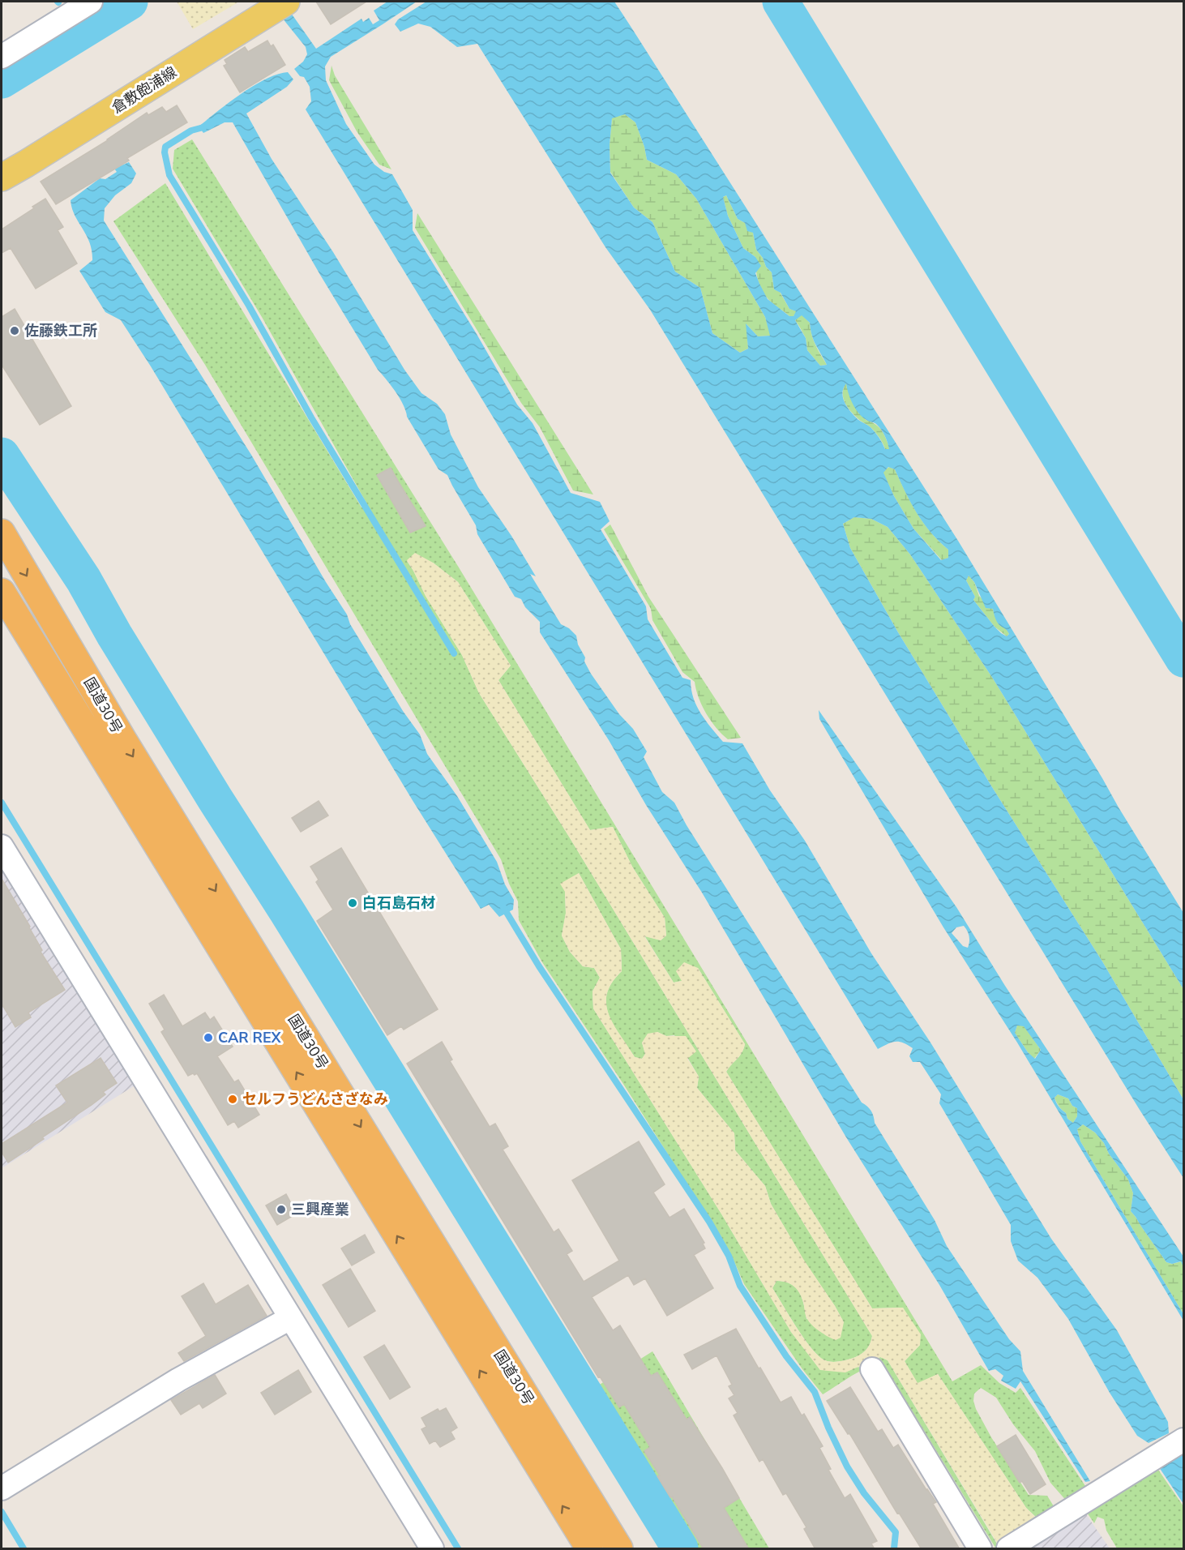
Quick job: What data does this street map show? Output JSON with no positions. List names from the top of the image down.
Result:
{
  "streets": {
    "highway": ["国道30号"],
    "main road": ["倉敷飽浦線"]
  },
  "places": [
    "佐藤鉄工所",
    "白石島石材",
    "CAR REX",
    "セルフうどんさざなみ",
    "三興産業"
  ]
}
